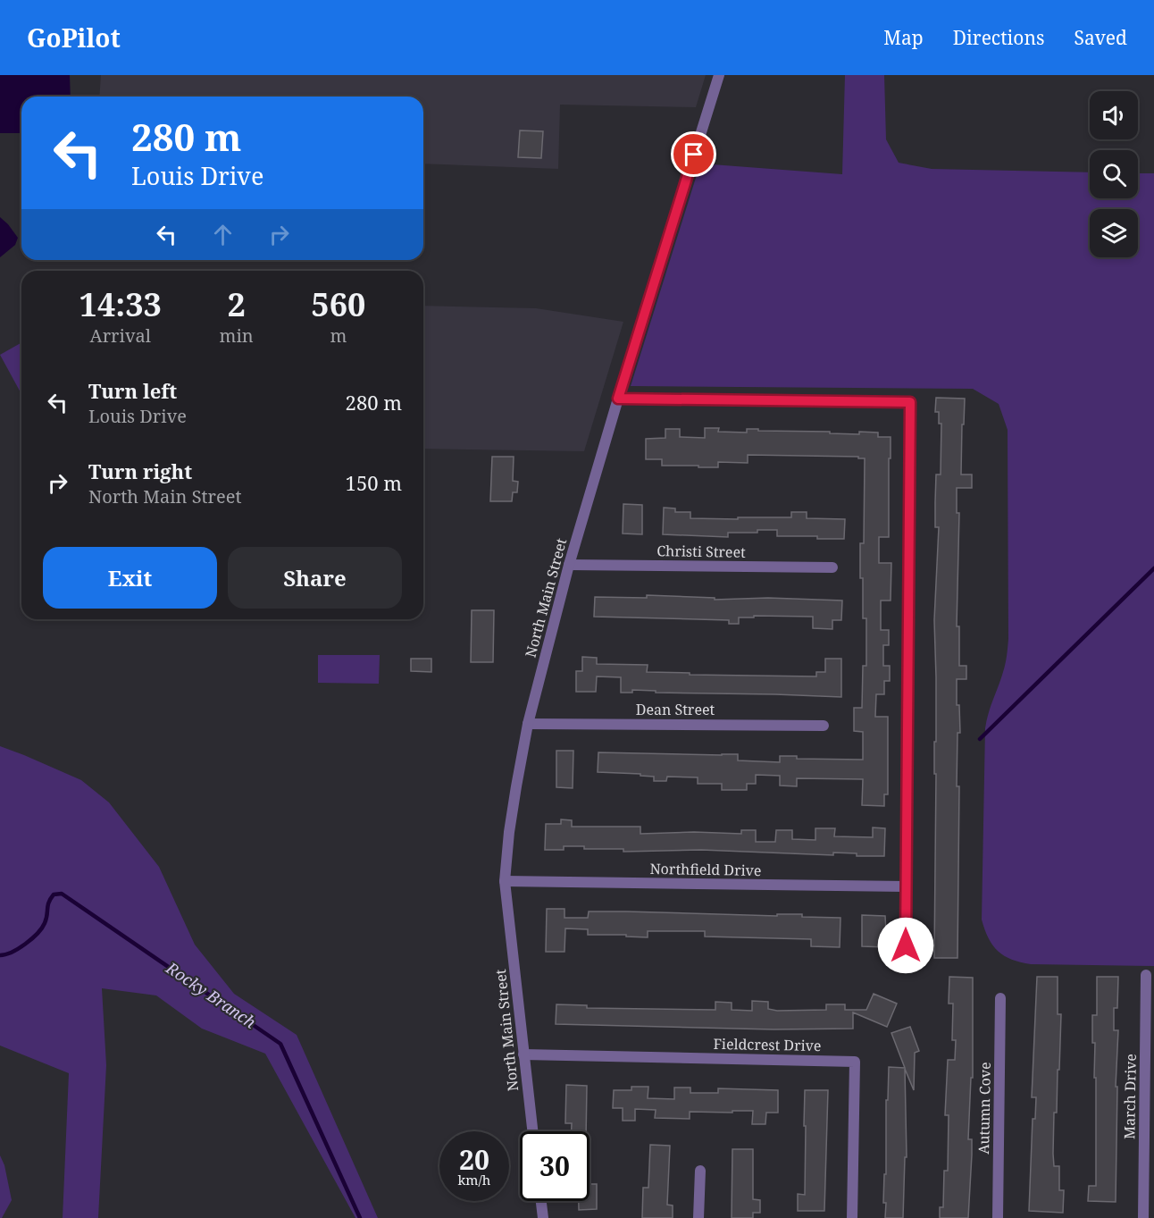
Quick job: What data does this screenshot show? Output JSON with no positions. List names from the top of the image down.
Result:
{
  "streets": {
    "street": [
      "Christi Street",
      "North Main Street",
      "Dean Street",
      "Northfield Drive",
      "Fieldcrest Drive",
      "March Drive",
      "Autumn Cove"
    ]
  },
  "crossings": [
    ["Christi Street", "North Main Street"],
    ["North Main Street", "Dean Street"],
    ["North Main Street", "Northfield Drive"],
    ["North Main Street", "Fieldcrest Drive"]
  ],
  "water": ["Rocky Branch"],
  "page": {
    "header": "GoPilot",
    "nav": ["Map", "Directions", "Saved"],
    "turn": ["280 m", "Louis Drive"],
    "eta": [
      "14:33",
      "Arrival",
      "2",
      "min",
      "560",
      "m"
    ],
    "list": [
      {
        "name": "Turn left",
        "note": "Louis Drive",
        "value": "280 m"
      },
      {
        "name": "Turn right",
        "note": "North Main Street",
        "value": "150 m"
      }
    ],
    "buttons": ["Exit", "Share"],
    "speed": "20 km/h",
    "limit": "30"
  }
}
